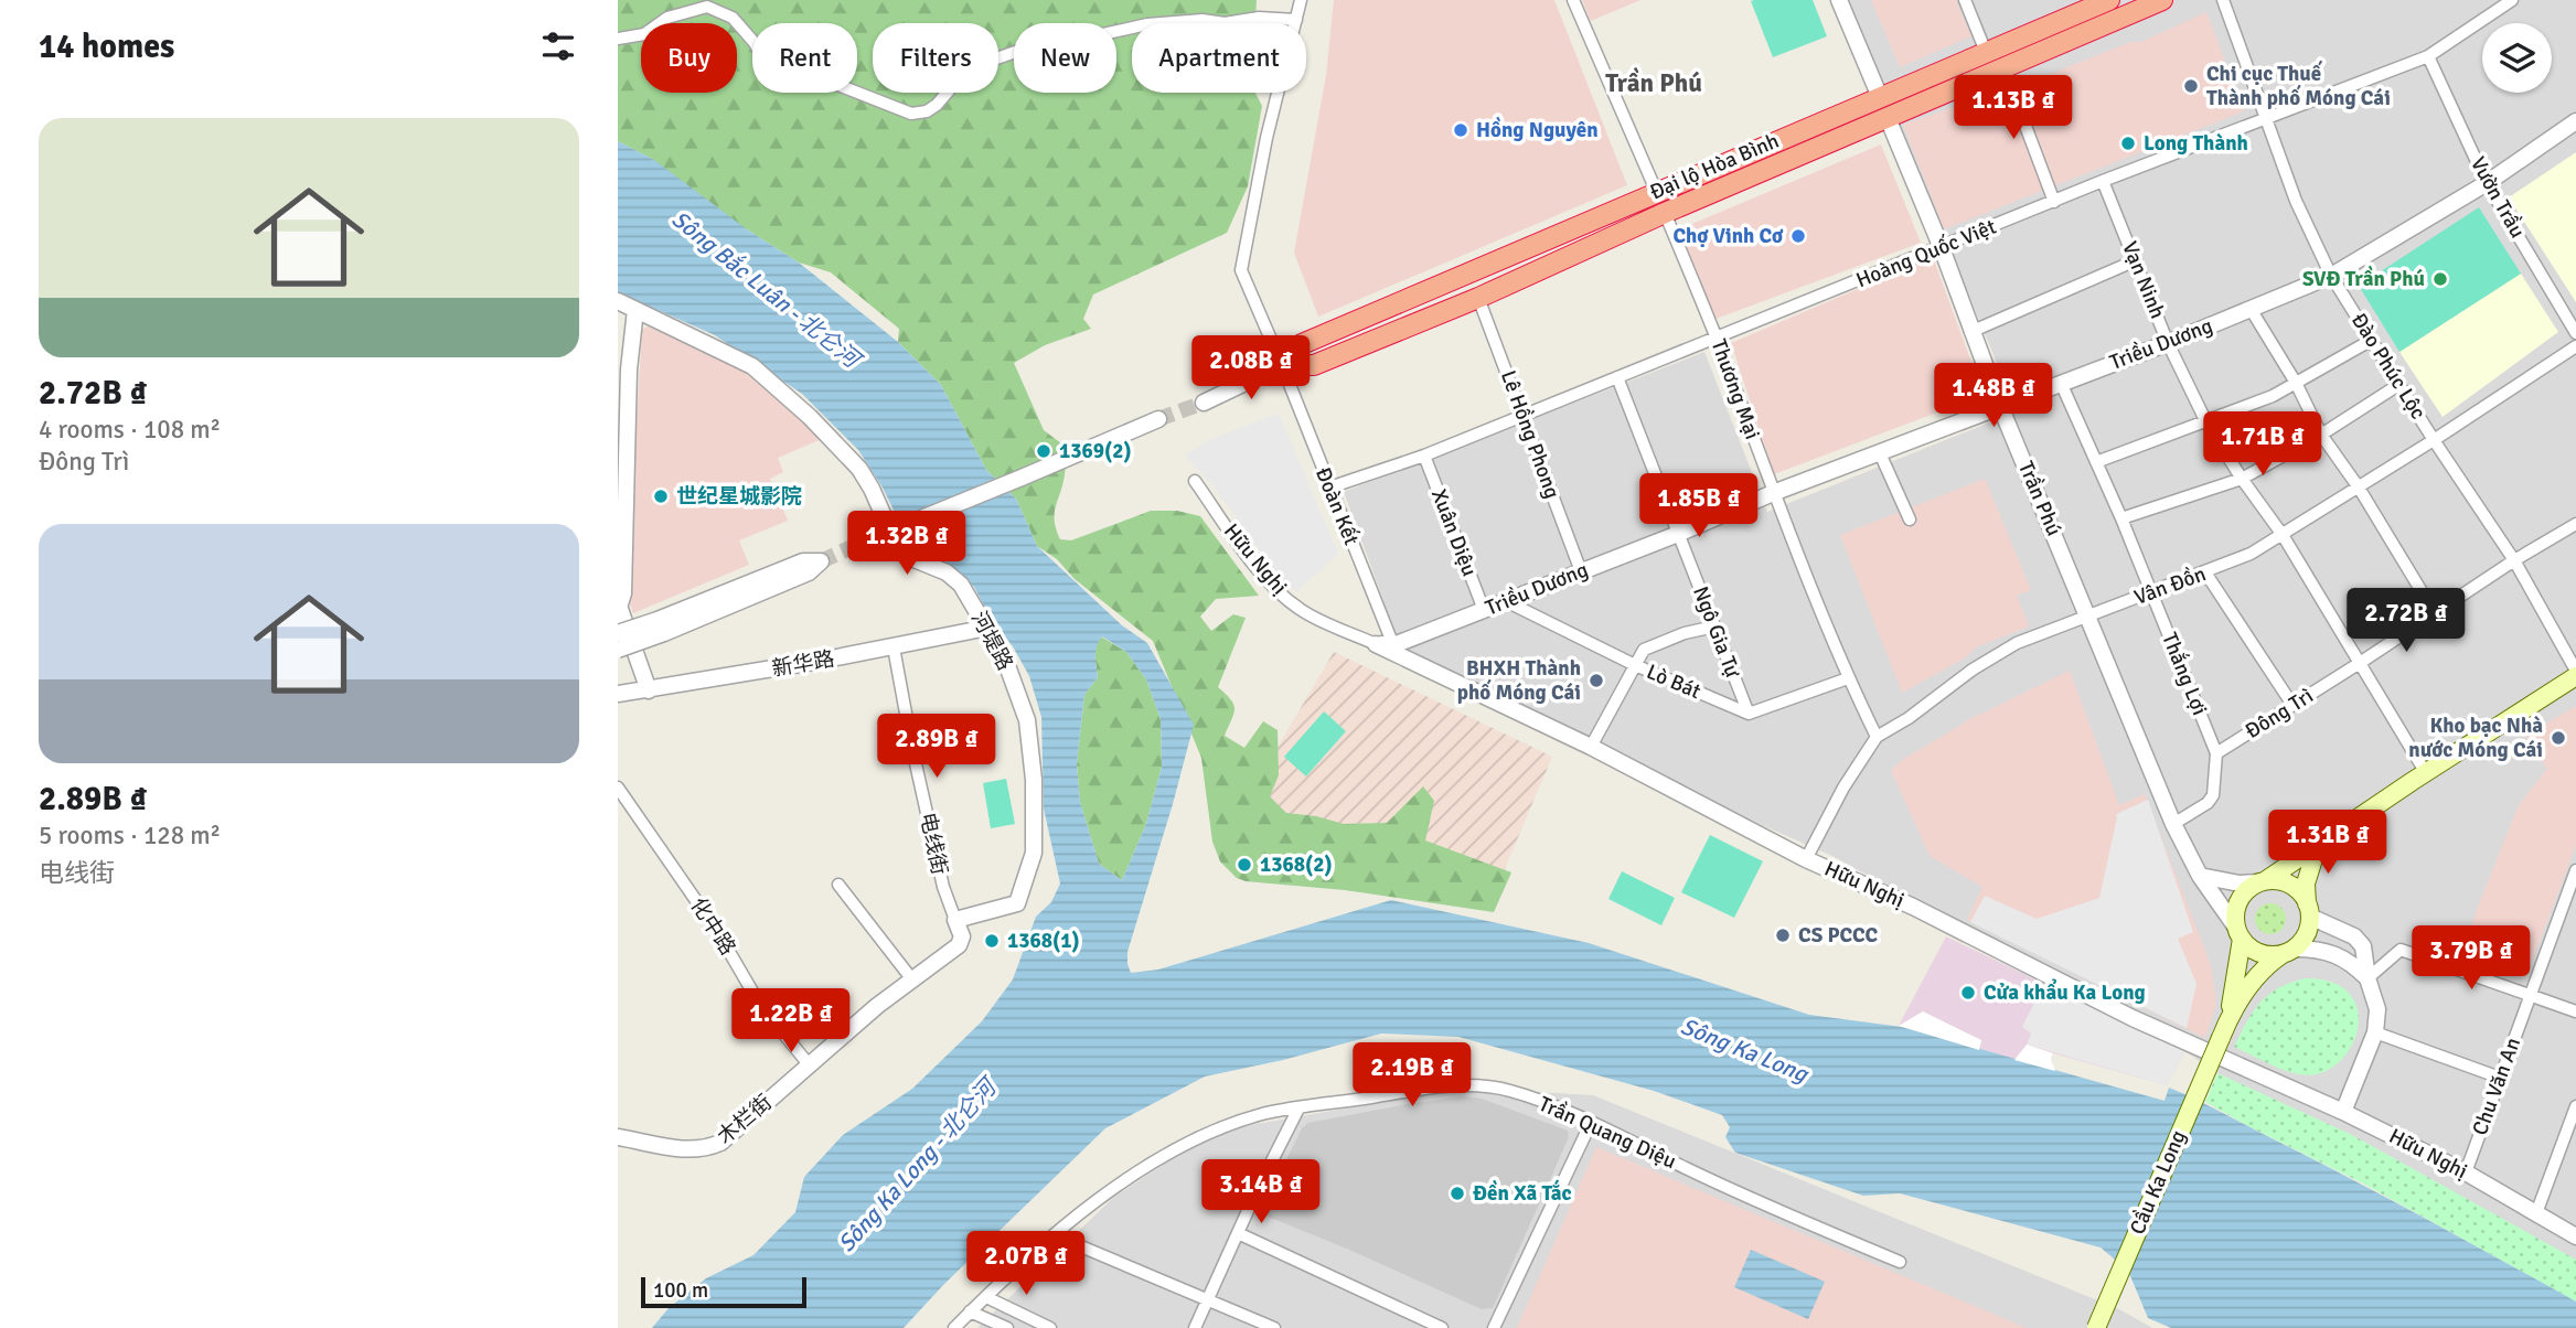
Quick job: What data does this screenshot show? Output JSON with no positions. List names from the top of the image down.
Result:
{
  "streets": {
    "highway": ["Đại lộ Hòa Bình"],
    "main road": ["Cầu Ka Long"],
    "street": [
      "Vườn Trầu",
      "Hoàng Quốc Việt",
      "Vạn Ninh",
      "Triều Dương",
      "Đào Phúc Lộc",
      "Thương Mại",
      "Lê Hồng Phong",
      "Trần Phú",
      "Đoàn Kết",
      "Xuân Diệu",
      "Hữu Nghị",
      "Vân Đồn",
      "Ngô Gia Tự",
      "河堤路",
      "新华路",
      "Thắng Lợi",
      "Lò Bát",
      "Đông Trì",
      "电线街",
      "化中路",
      "Chu Văn An",
      "木栏街",
      "Trần Quang Diệu"
    ]
  },
  "crossings": [
    ["Đại lộ Hòa Bình", "Thương Mại"],
    ["Đại lộ Hòa Bình", "Lê Hồng Phong"],
    ["Đại lộ Hòa Bình", "Trần Phú"],
    ["Đại lộ Hòa Bình", "Đoàn Kết"],
    ["Vườn Trầu", "Hoàng Quốc Việt"],
    ["Vườn Trầu", "Triều Dương"],
    ["Hoàng Quốc Việt", "Vạn Ninh"],
    ["Hoàng Quốc Việt", "Đào Phúc Lộc"],
    ["Hoàng Quốc Việt", "Thương Mại"],
    ["Hoàng Quốc Việt", "Lê Hồng Phong"],
    ["Hoàng Quốc Việt", "Trần Phú"],
    ["Hoàng Quốc Việt", "Đoàn Kết"],
    ["Hoàng Quốc Việt", "Xuân Diệu"],
    ["Hoàng Quốc Việt", "Ngô Gia Tự"],
    ["Vạn Ninh", "Triều Dương"],
    ["Vạn Ninh", "Vân Đồn"],
    ["Vạn Ninh", "Đông Trì"],
    ["Triều Dương", "Đào Phúc Lộc"],
    ["Triều Dương", "Thương Mại"],
    ["Triều Dương", "Lê Hồng Phong"],
    ["Triều Dương", "Trần Phú"],
    ["Triều Dương", "Đoàn Kết"],
    ["Triều Dương", "Xuân Diệu"],
    ["Triều Dương", "Hữu Nghị"],
    ["Triều Dương", "Ngô Gia Tự"],
    ["Triều Dương", "Thắng Lợi"],
    ["Triều Dương", "Lò Bát"],
    ["Đào Phúc Lộc", "Vân Đồn"],
    ["Đào Phúc Lộc", "Đông Trì"],
    ["Thương Mại", "Vân Đồn"],
    ["Trần Phú", "Vân Đồn"],
    ["Trần Phú", "Thắng Lợi"],
    ["Hữu Nghị", "Vân Đồn"],
    ["Hữu Nghị", "Chu Văn An"],
    ["Vân Đồn", "Thắng Lợi"],
    ["Ngô Gia Tự", "Lò Bát"],
    ["河堤路", "新华路"],
    ["河堤路", "电线街"],
    ["新华路", "电线街"],
    ["Thắng Lợi", "Đông Trì"],
    ["电线街", "木栏街"],
    ["化中路", "木栏街"]
  ],
  "districts": ["Trần Phú"],
  "water": ["Sông Bắc Luân - 北仑河", "Sông Ka Long", "Sông Ka Long - 北仑河"],
  "places": [
    "Chi cục Thuế Thành phố Móng Cái",
    "Hồng Nguyên",
    "Long Thành",
    "Chợ Vinh Cơ",
    "SVĐ Trần Phú",
    "1369(2)",
    "世纪星城影院",
    "BHXH Thành phố Móng Cái",
    "Kho bạc Nhà nước Móng Cái",
    "1368(2)",
    "CS PCCC",
    "1368(1)",
    "Cửa khẩu Ka Long",
    "Đền Xã Tắc"
  ],
  "scale_bar": "100 m",
  "page": {
    "heading": "14 homes",
    "chip": [
      "Buy",
      "Rent",
      "Filters",
      "New",
      "Apartment"
    ],
    "price": [
      "1.13B ₫",
      "2.08B ₫",
      "1.48B ₫",
      "1.71B ₫",
      "1.85B ₫",
      "1.32B ₫",
      "2.72B ₫",
      "2.89B ₫",
      "1.31B ₫",
      "3.79B ₫",
      "1.22B ₫",
      "2.19B ₫",
      "3.14B ₫",
      "2.07B ₫"
    ],
    "list": [
      {
        "name": "2.72B ₫",
        "note": "4 rooms · 108 m² · Đông Trì"
      },
      {
        "name": "2.89B ₫",
        "note": "5 rooms · 128 m² · 电线街"
      }
    ],
    "scale": "100 m"
  }
}
